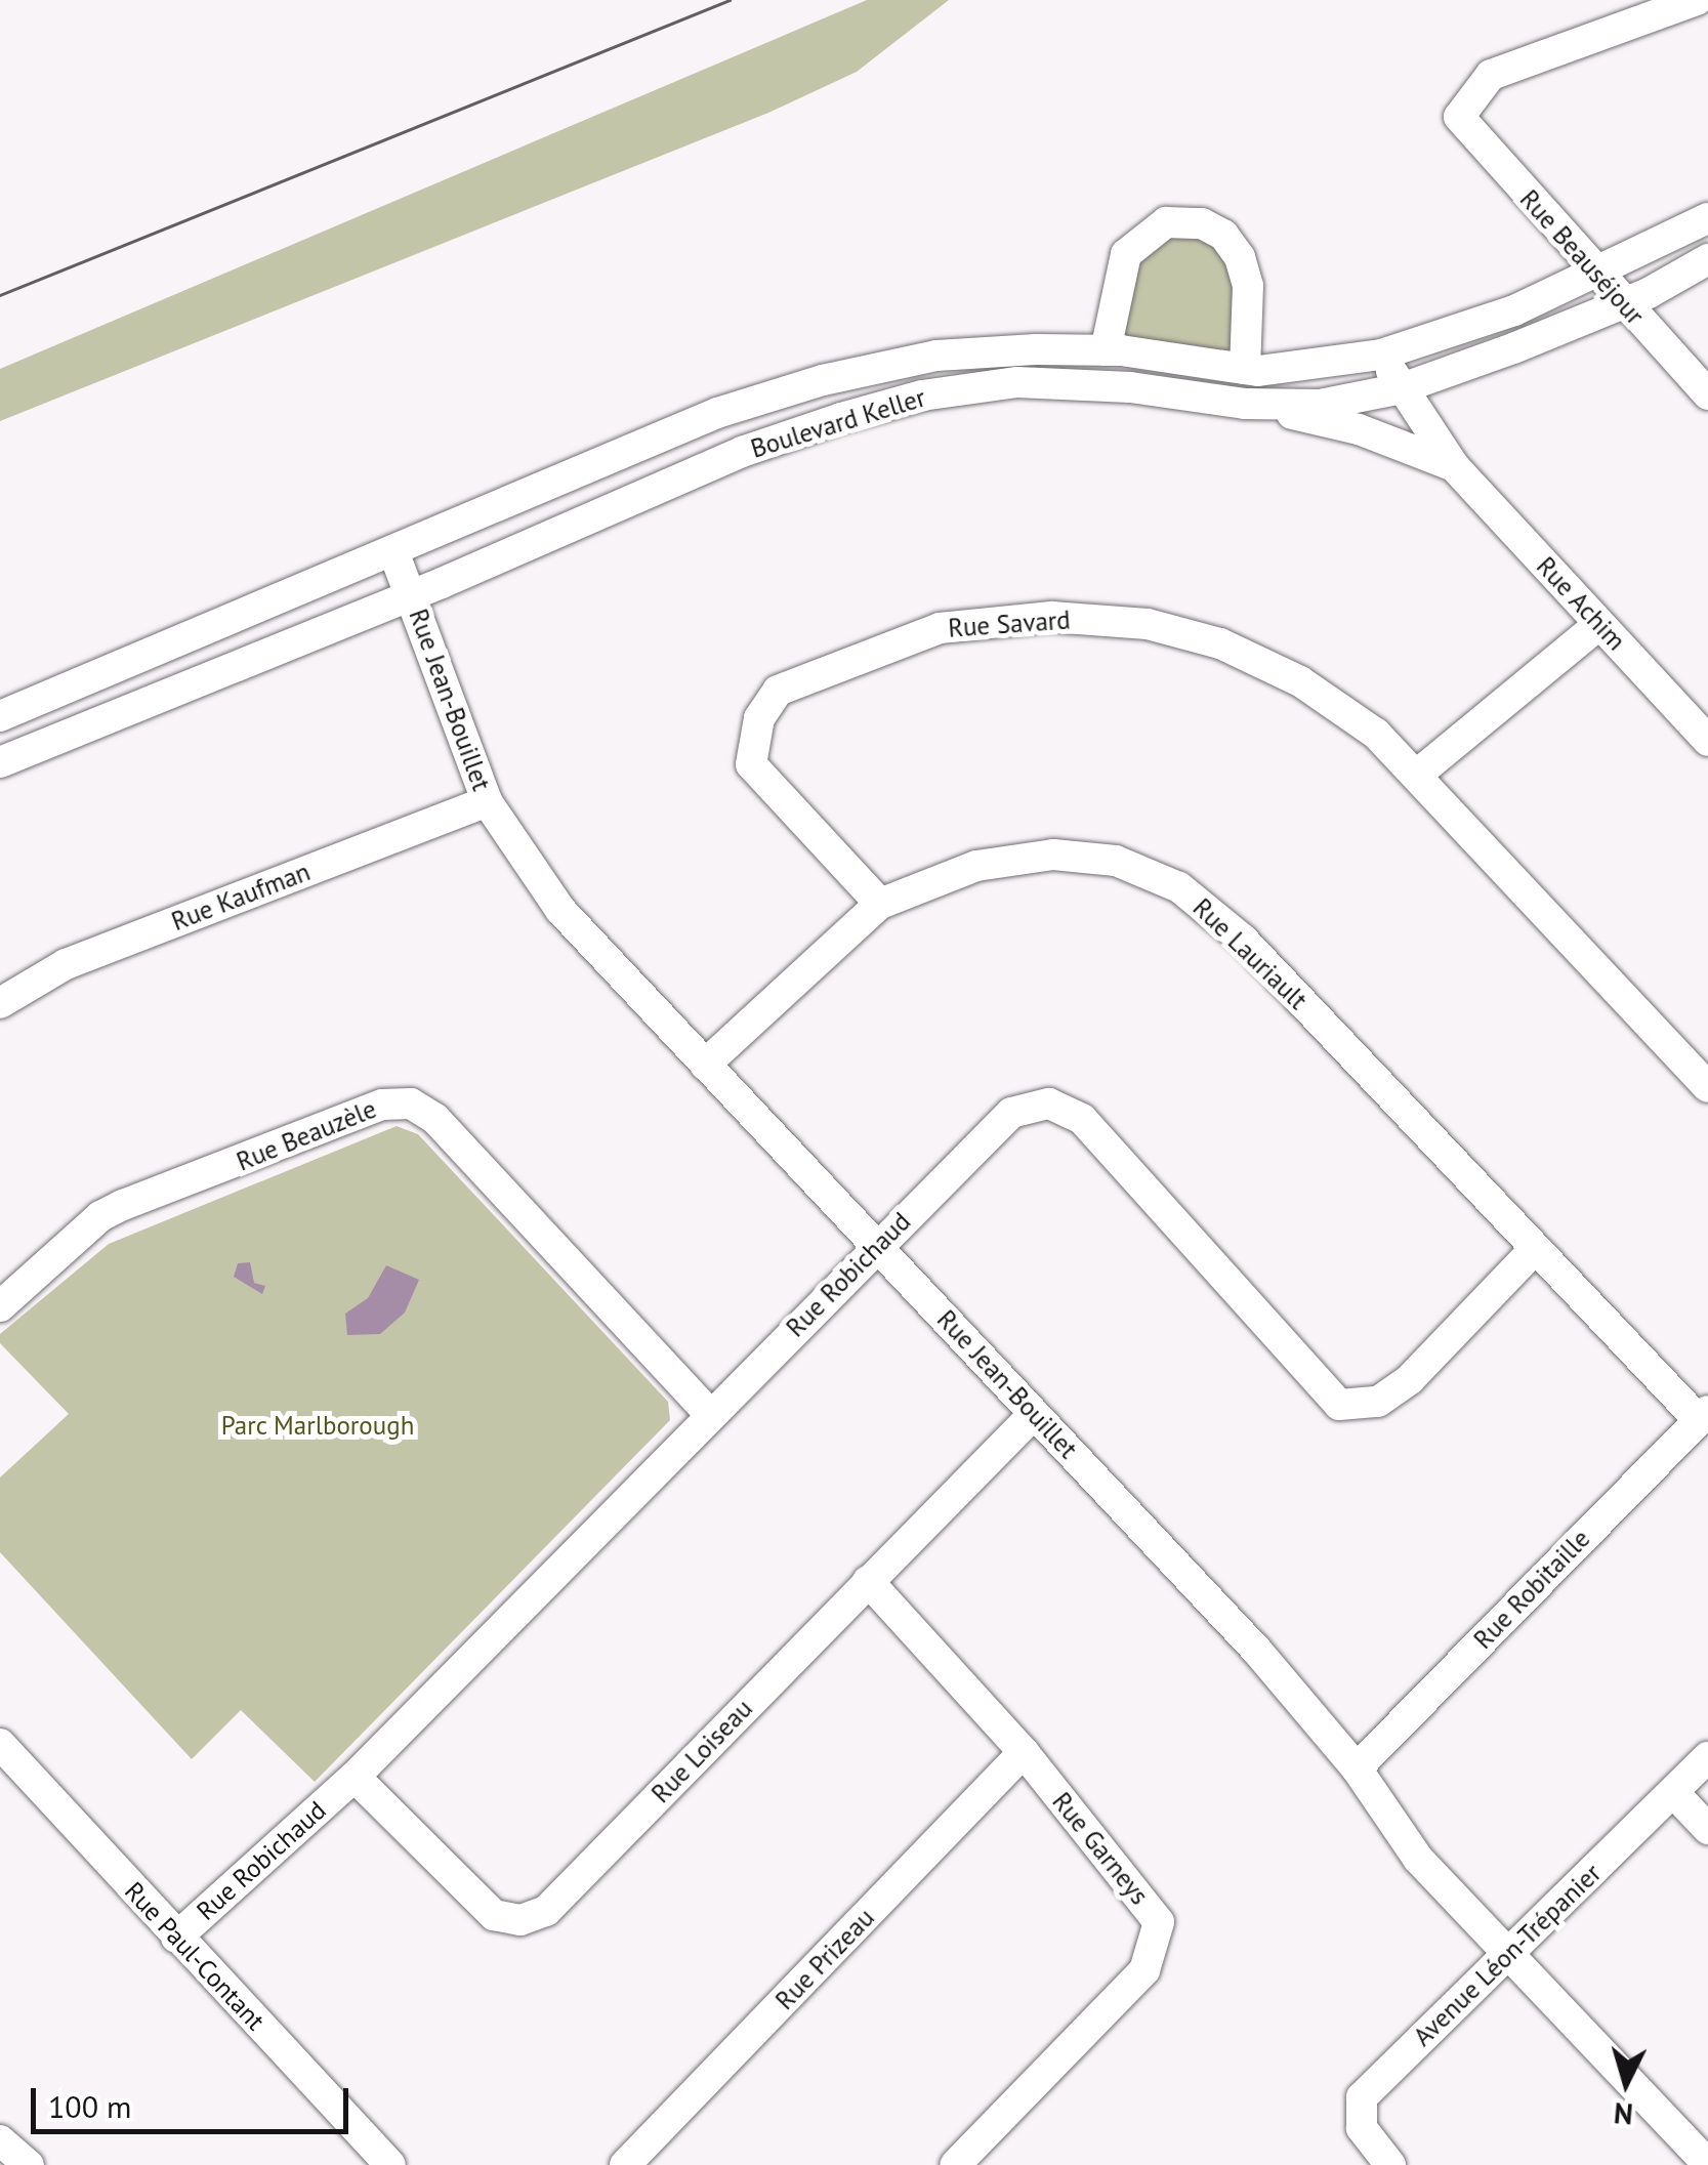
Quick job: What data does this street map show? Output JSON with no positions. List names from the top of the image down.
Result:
{
  "streets": {
    "street": [
      "Rue Beauséjour",
      "Boulevard Keller",
      "Rue Achim",
      "Rue Savard",
      "Rue Jean-Bouillet",
      "Rue Kaufman",
      "Rue Lauriault",
      "Rue Beauzèle",
      "Rue Robichaud",
      "Rue Robitaille",
      "Rue Loiseau",
      "Rue Garneys",
      "Avenue Léon-Trépanier",
      "Rue Paul-Contant",
      "Rue Prizeau"
    ]
  },
  "crossings": [
    ["Rue Beauséjour", "Boulevard Keller"],
    ["Boulevard Keller", "Rue Achim"],
    ["Boulevard Keller", "Rue Jean-Bouillet"],
    ["Rue Savard", "Rue Lauriault"],
    ["Rue Jean-Bouillet", "Rue Kaufman"],
    ["Rue Jean-Bouillet", "Rue Lauriault"],
    ["Rue Jean-Bouillet", "Rue Robichaud"],
    ["Rue Jean-Bouillet", "Rue Robitaille"],
    ["Rue Jean-Bouillet", "Rue Loiseau"],
    ["Rue Jean-Bouillet", "Avenue Léon-Trépanier"],
    ["Rue Lauriault", "Rue Robichaud"],
    ["Rue Lauriault", "Rue Robitaille"],
    ["Rue Beauzèle", "Rue Robichaud"],
    ["Rue Robichaud", "Rue Loiseau"],
    ["Rue Robichaud", "Rue Paul-Contant"],
    ["Rue Loiseau", "Rue Garneys"],
    ["Rue Garneys", "Rue Prizeau"]
  ],
  "parks": ["Parc Marlborough"],
  "scale_bar": "100 m",
  "north": "bottom"
}
